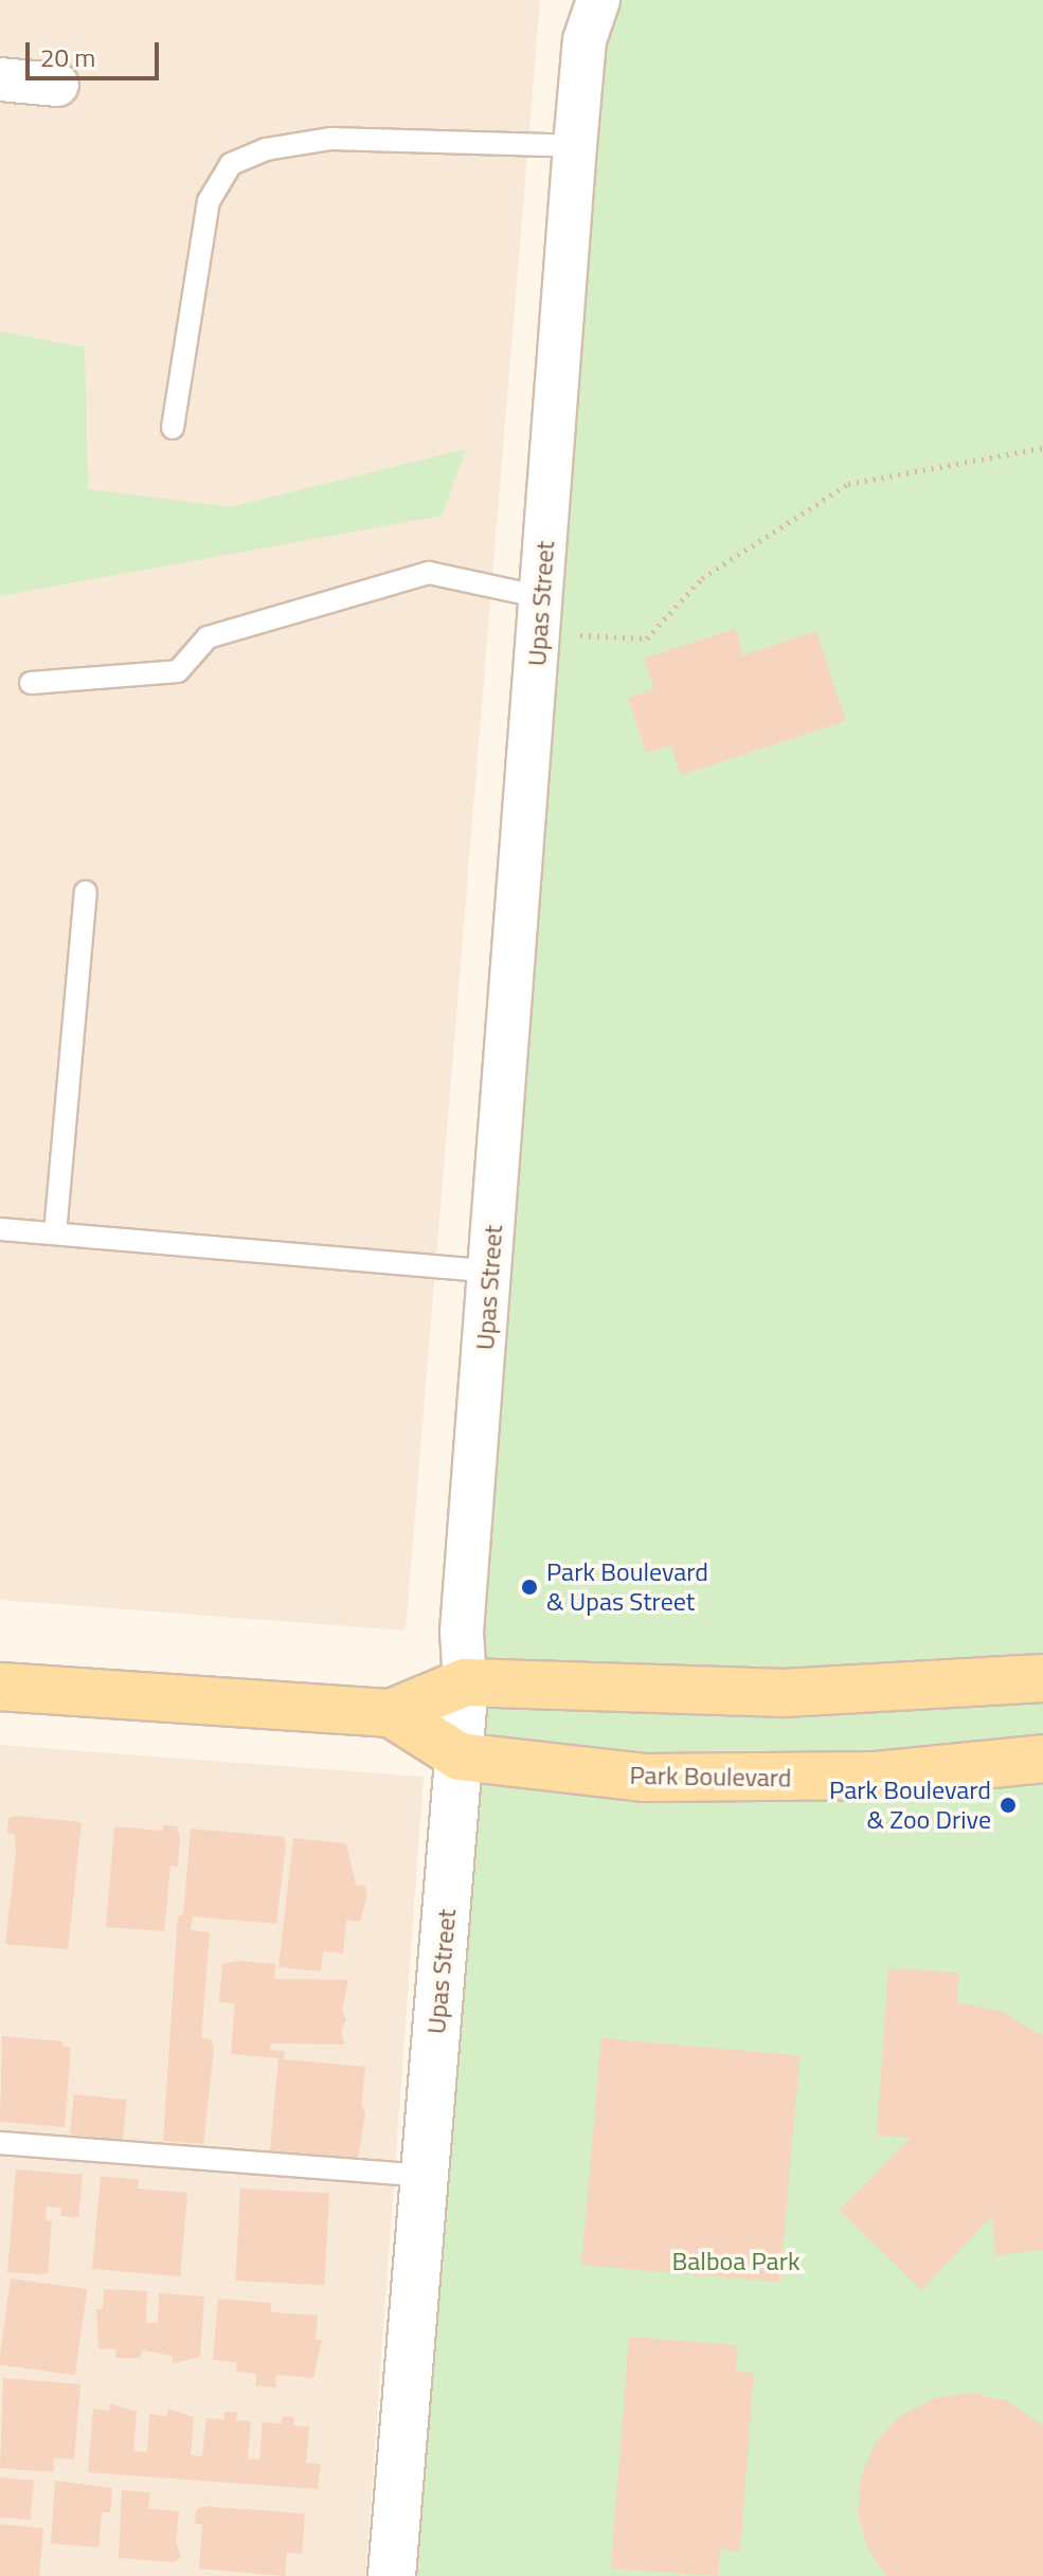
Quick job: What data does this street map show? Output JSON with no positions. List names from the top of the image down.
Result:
{
  "streets": {
    "main road": ["Park Boulevard"],
    "street": ["Upas Street"]
  },
  "crossings": [
    ["Upas Street", "Park Boulevard"]
  ],
  "parks": ["Balboa Park"],
  "places": ["Park Boulevard & Upas Street", "Park Boulevard & Zoo Drive"],
  "scale_bar": "20 m"
}
